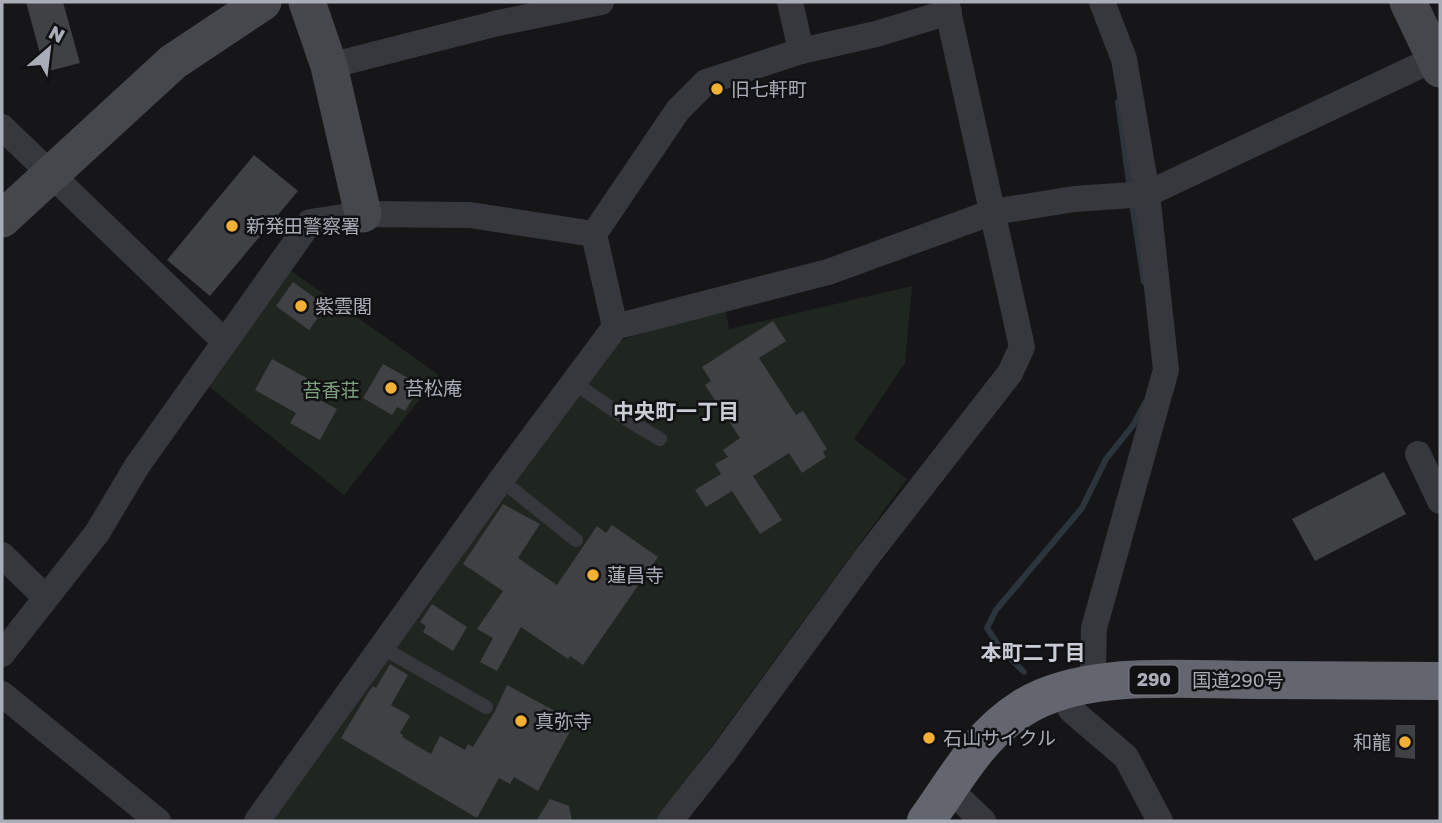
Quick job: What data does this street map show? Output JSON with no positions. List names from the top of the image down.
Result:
{
  "streets": {
    "highway": ["290", "国道290号"]
  },
  "districts": ["中央町一丁目", "本町二丁目"],
  "parks": ["苔香荘"],
  "places": [
    "旧七軒町",
    "新発田警察署",
    "紫雲閣",
    "苔松庵",
    "蓮昌寺",
    "真弥寺",
    "石山サイクル",
    "和龍"
  ],
  "north": "top right"
}
